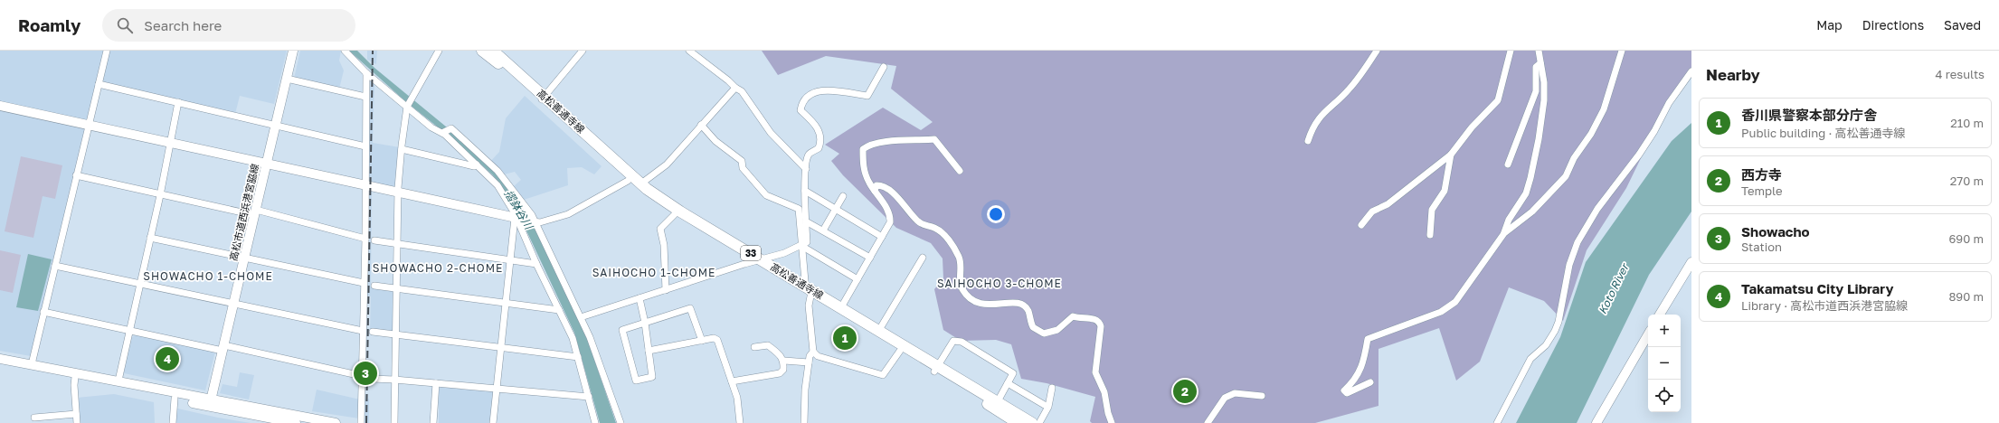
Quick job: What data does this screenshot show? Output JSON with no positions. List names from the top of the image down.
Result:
{
  "streets": {
    "main road": ["高松善通寺線", "33"],
    "street": ["高松市道西浜港宮脇線"]
  },
  "districts": [
    "SHOWACHO 2-CHOME",
    "SAIHOCHO 1-CHOME",
    "SHOWACHO 1-CHOME",
    "SAIHOCHO 3-CHOME"
  ],
  "water": ["摺鉢谷川", "Koto River"],
  "page": {
    "header": "Roamly",
    "search": "Search here",
    "nav": ["Map", "Directions", "Saved"],
    "heading": ["Nearby", "4 results"],
    "list": [
      {
        "mark": "1",
        "name": "香川県警察本部分庁舎",
        "note": "Public building · 高松善通寺線",
        "value": "210 m"
      },
      {
        "mark": "2",
        "name": "西方寺",
        "note": "Temple",
        "value": "270 m"
      },
      {
        "mark": "3",
        "name": "Showacho",
        "note": "Station",
        "value": "690 m"
      },
      {
        "mark": "4",
        "name": "Takamatsu City Library",
        "note": "Library · 高松市道西浜港宮脇線",
        "value": "890 m"
      }
    ],
    "map_buttons": ["+", "−"],
    "pins": [
      "1",
      "4",
      "3",
      "2"
    ]
  }
}
